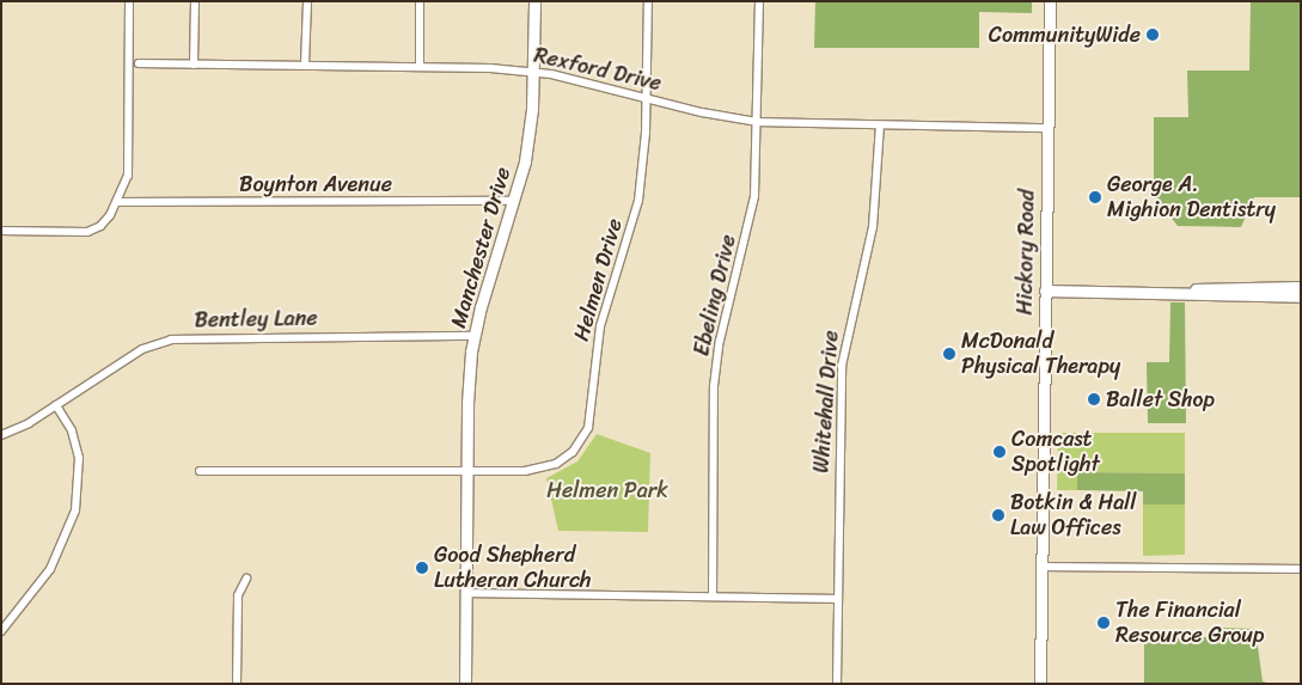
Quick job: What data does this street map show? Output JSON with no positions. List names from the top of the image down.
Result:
{
  "streets": {
    "street": [
      "Rexford Drive",
      "Boynton Avenue",
      "Manchester Drive",
      "Hickory Road",
      "Helmen Drive",
      "Ebeling Drive",
      "Bentley Lane",
      "Whitehall Drive"
    ]
  },
  "crossings": [
    ["Rexford Drive", "Manchester Drive"],
    ["Rexford Drive", "Hickory Road"],
    ["Rexford Drive", "Helmen Drive"],
    ["Rexford Drive", "Ebeling Drive"],
    ["Rexford Drive", "Whitehall Drive"],
    ["Boynton Avenue", "Manchester Drive"],
    ["Manchester Drive", "Helmen Drive"],
    ["Manchester Drive", "Bentley Lane"]
  ],
  "parks": ["Helmen Park"],
  "places": [
    "CommunityWide",
    "George A. Mighion Dentistry",
    "McDonald Physical Therapy",
    "Ballet Shop",
    "Comcast Spotlight",
    "Botkin & Hall Law Offices",
    "Good Shepherd Lutheran Church",
    "The Financial Resource Group"
  ]
}
